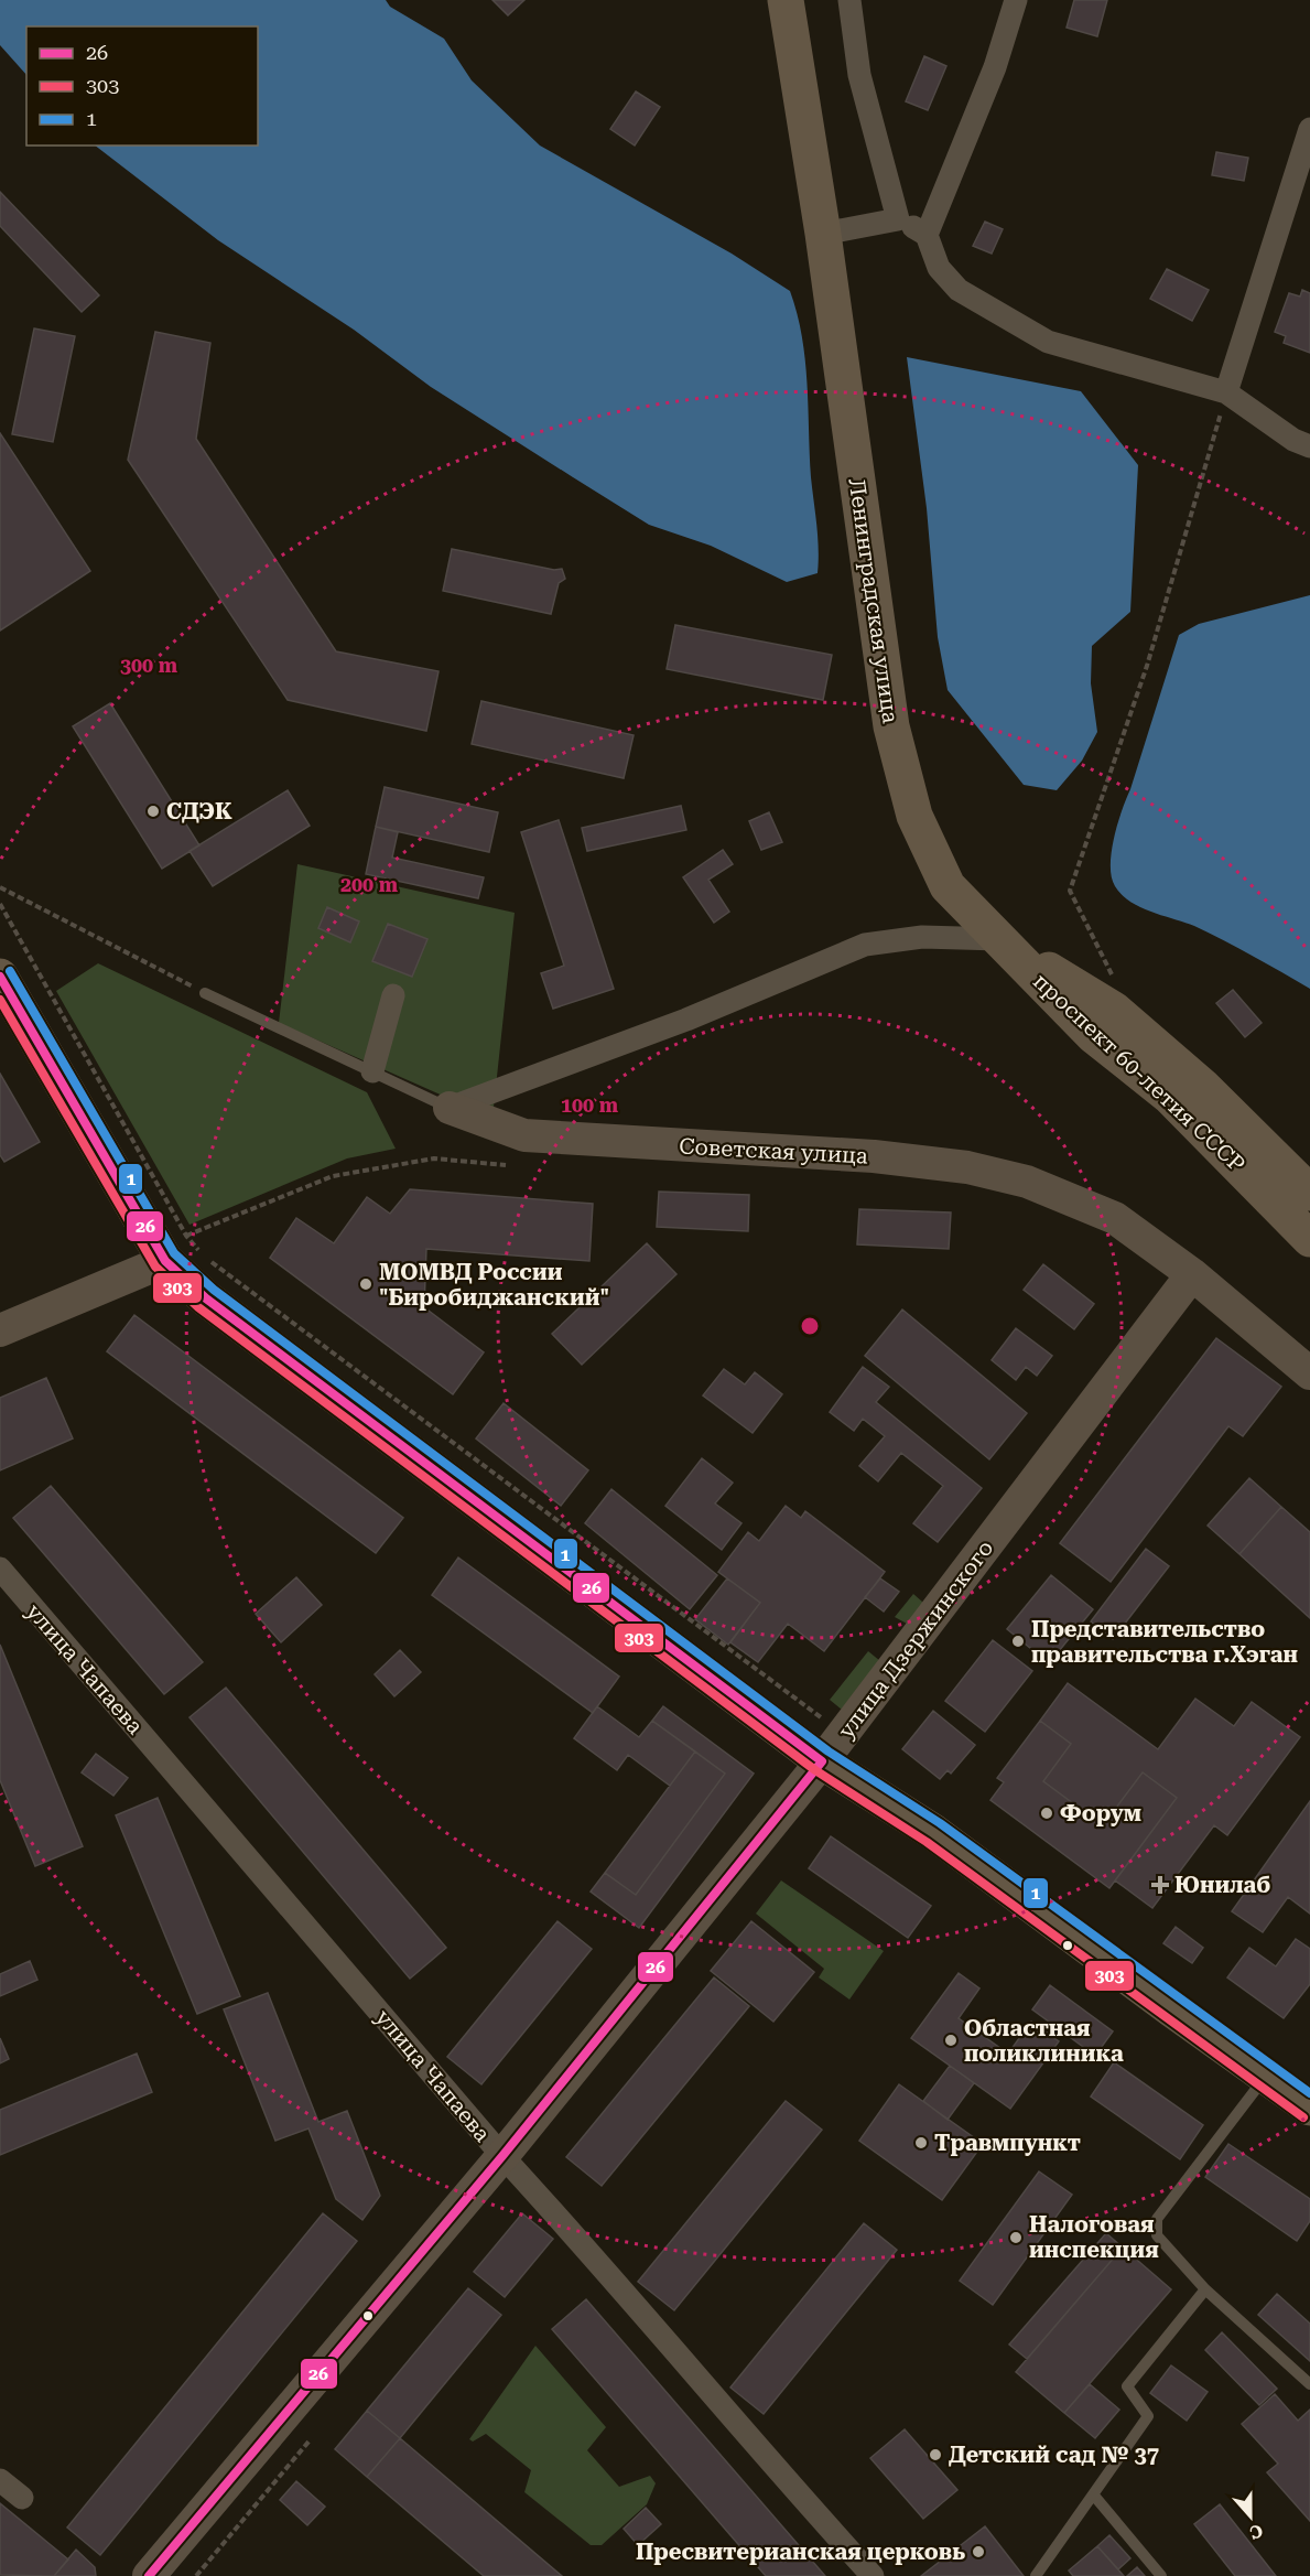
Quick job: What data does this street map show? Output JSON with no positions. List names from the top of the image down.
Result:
{
  "streets": {
    "main road": [
      "Ленинградская улица",
      "проспект 60-летия СССР",
      "Советская улица",
      "улица Дзержинского"
    ],
    "street": ["улица Чапаева"]
  },
  "crossings": [
    ["Ленинградская улица", "проспект 60-летия СССР"],
    ["Советская улица", "улица Дзержинского"],
    ["улица Дзержинского", "улица Чапаева"]
  ],
  "places": {
    "other": [
      "СДЭК",
      "МОМВД России \"Биробиджанский\"",
      "Представительство правительства г.Хэган",
      "Форум",
      "Областная поликлиника",
      "Травмпункт",
      "Налоговая инспекция",
      "Детский сад № 37",
      "Пресвитерианская церковь"
    ],
    "health": ["Юнилаб"]
  },
  "lines": ["transit line 1", "transit line 26", "transit line 303"],
  "legend": ["26", "303", "1"],
  "north": "bottom",
  "rings": ["300 m", "200 m", "100 m"]
}
